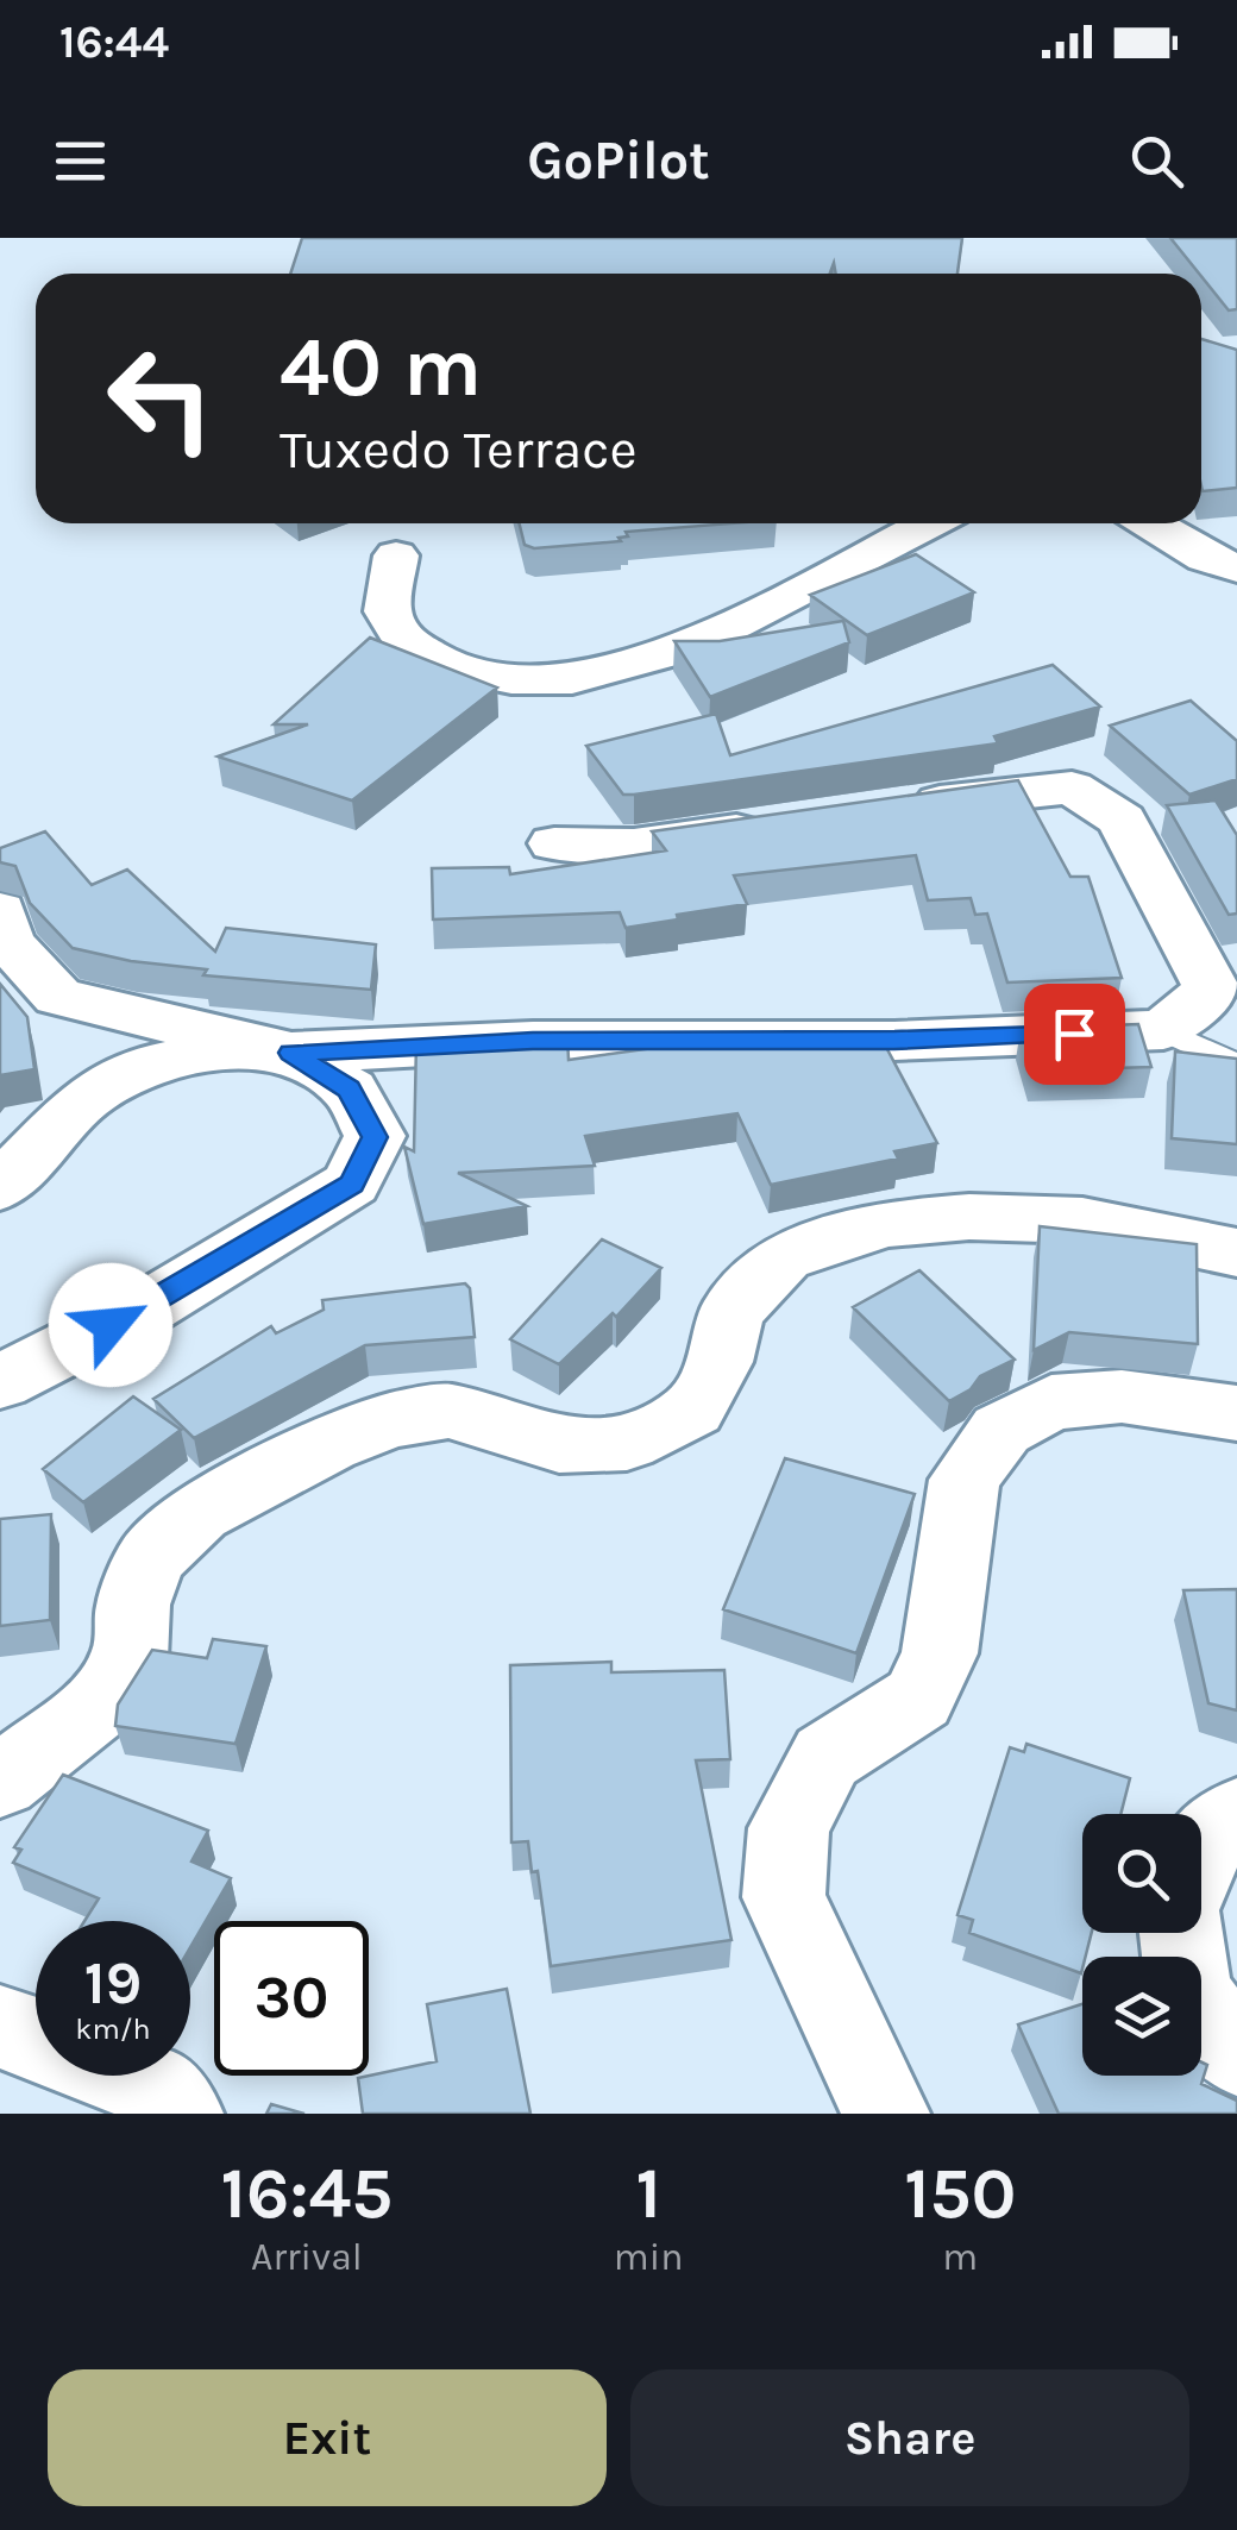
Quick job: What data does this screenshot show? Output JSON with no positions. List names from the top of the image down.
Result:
{
  "page": {
    "status": "16:44",
    "header": "GoPilot",
    "turn": ["40 m", "Tuxedo Terrace"],
    "speed": "19 km/h",
    "limit": "30",
    "eta": [
      "16:45",
      "Arrival",
      "1",
      "min",
      "150",
      "m"
    ],
    "buttons": ["Exit", "Share"]
  }
}
